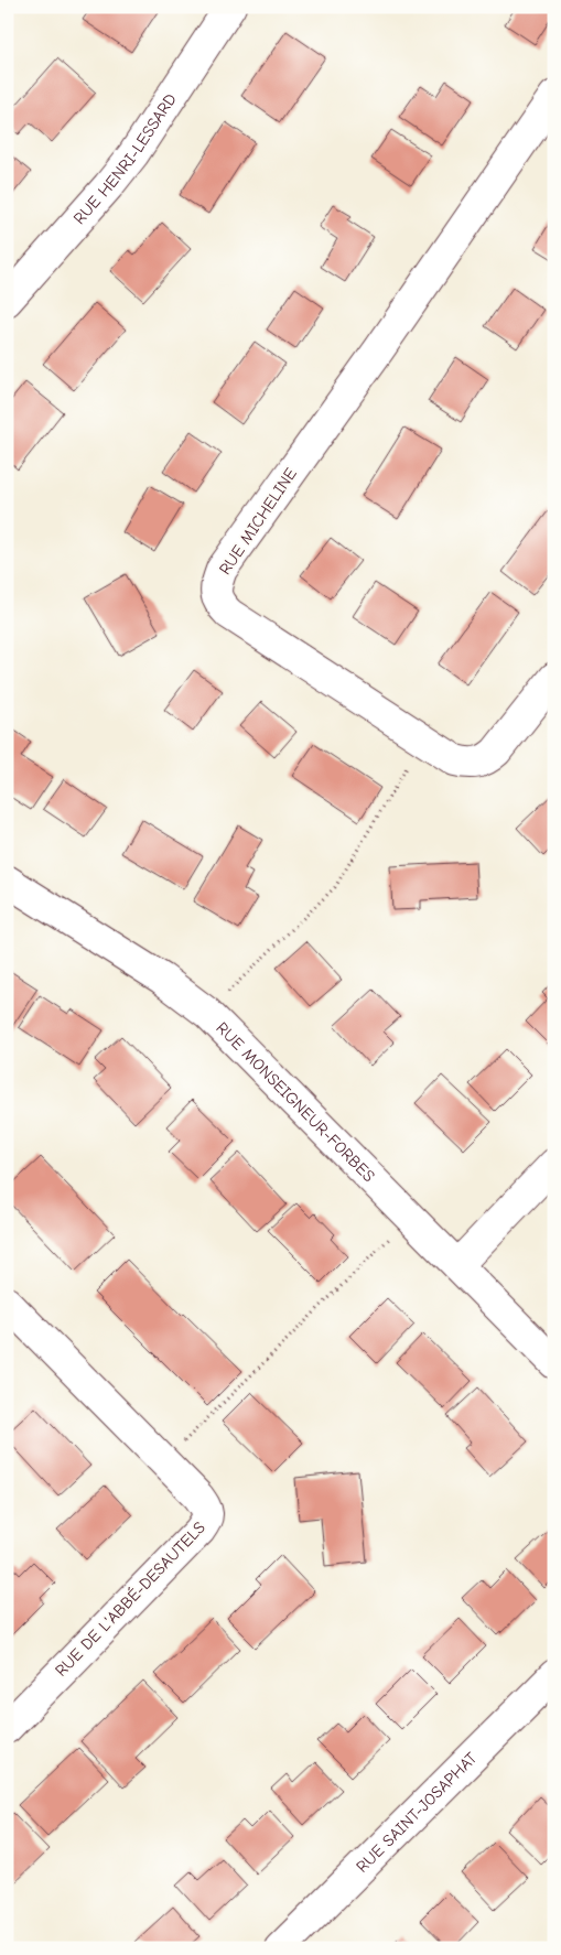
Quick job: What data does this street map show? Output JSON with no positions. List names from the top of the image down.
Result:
{
  "streets": {
    "street": [
      "RUE HENRI-LESSARD",
      "RUE MICHELINE",
      "RUE MONSEIGNEUR-FORBES",
      "RUE DE L'ABBÉ-DESAUTELS",
      "RUE SAINT-JOSAPHAT"
    ]
  }
}
